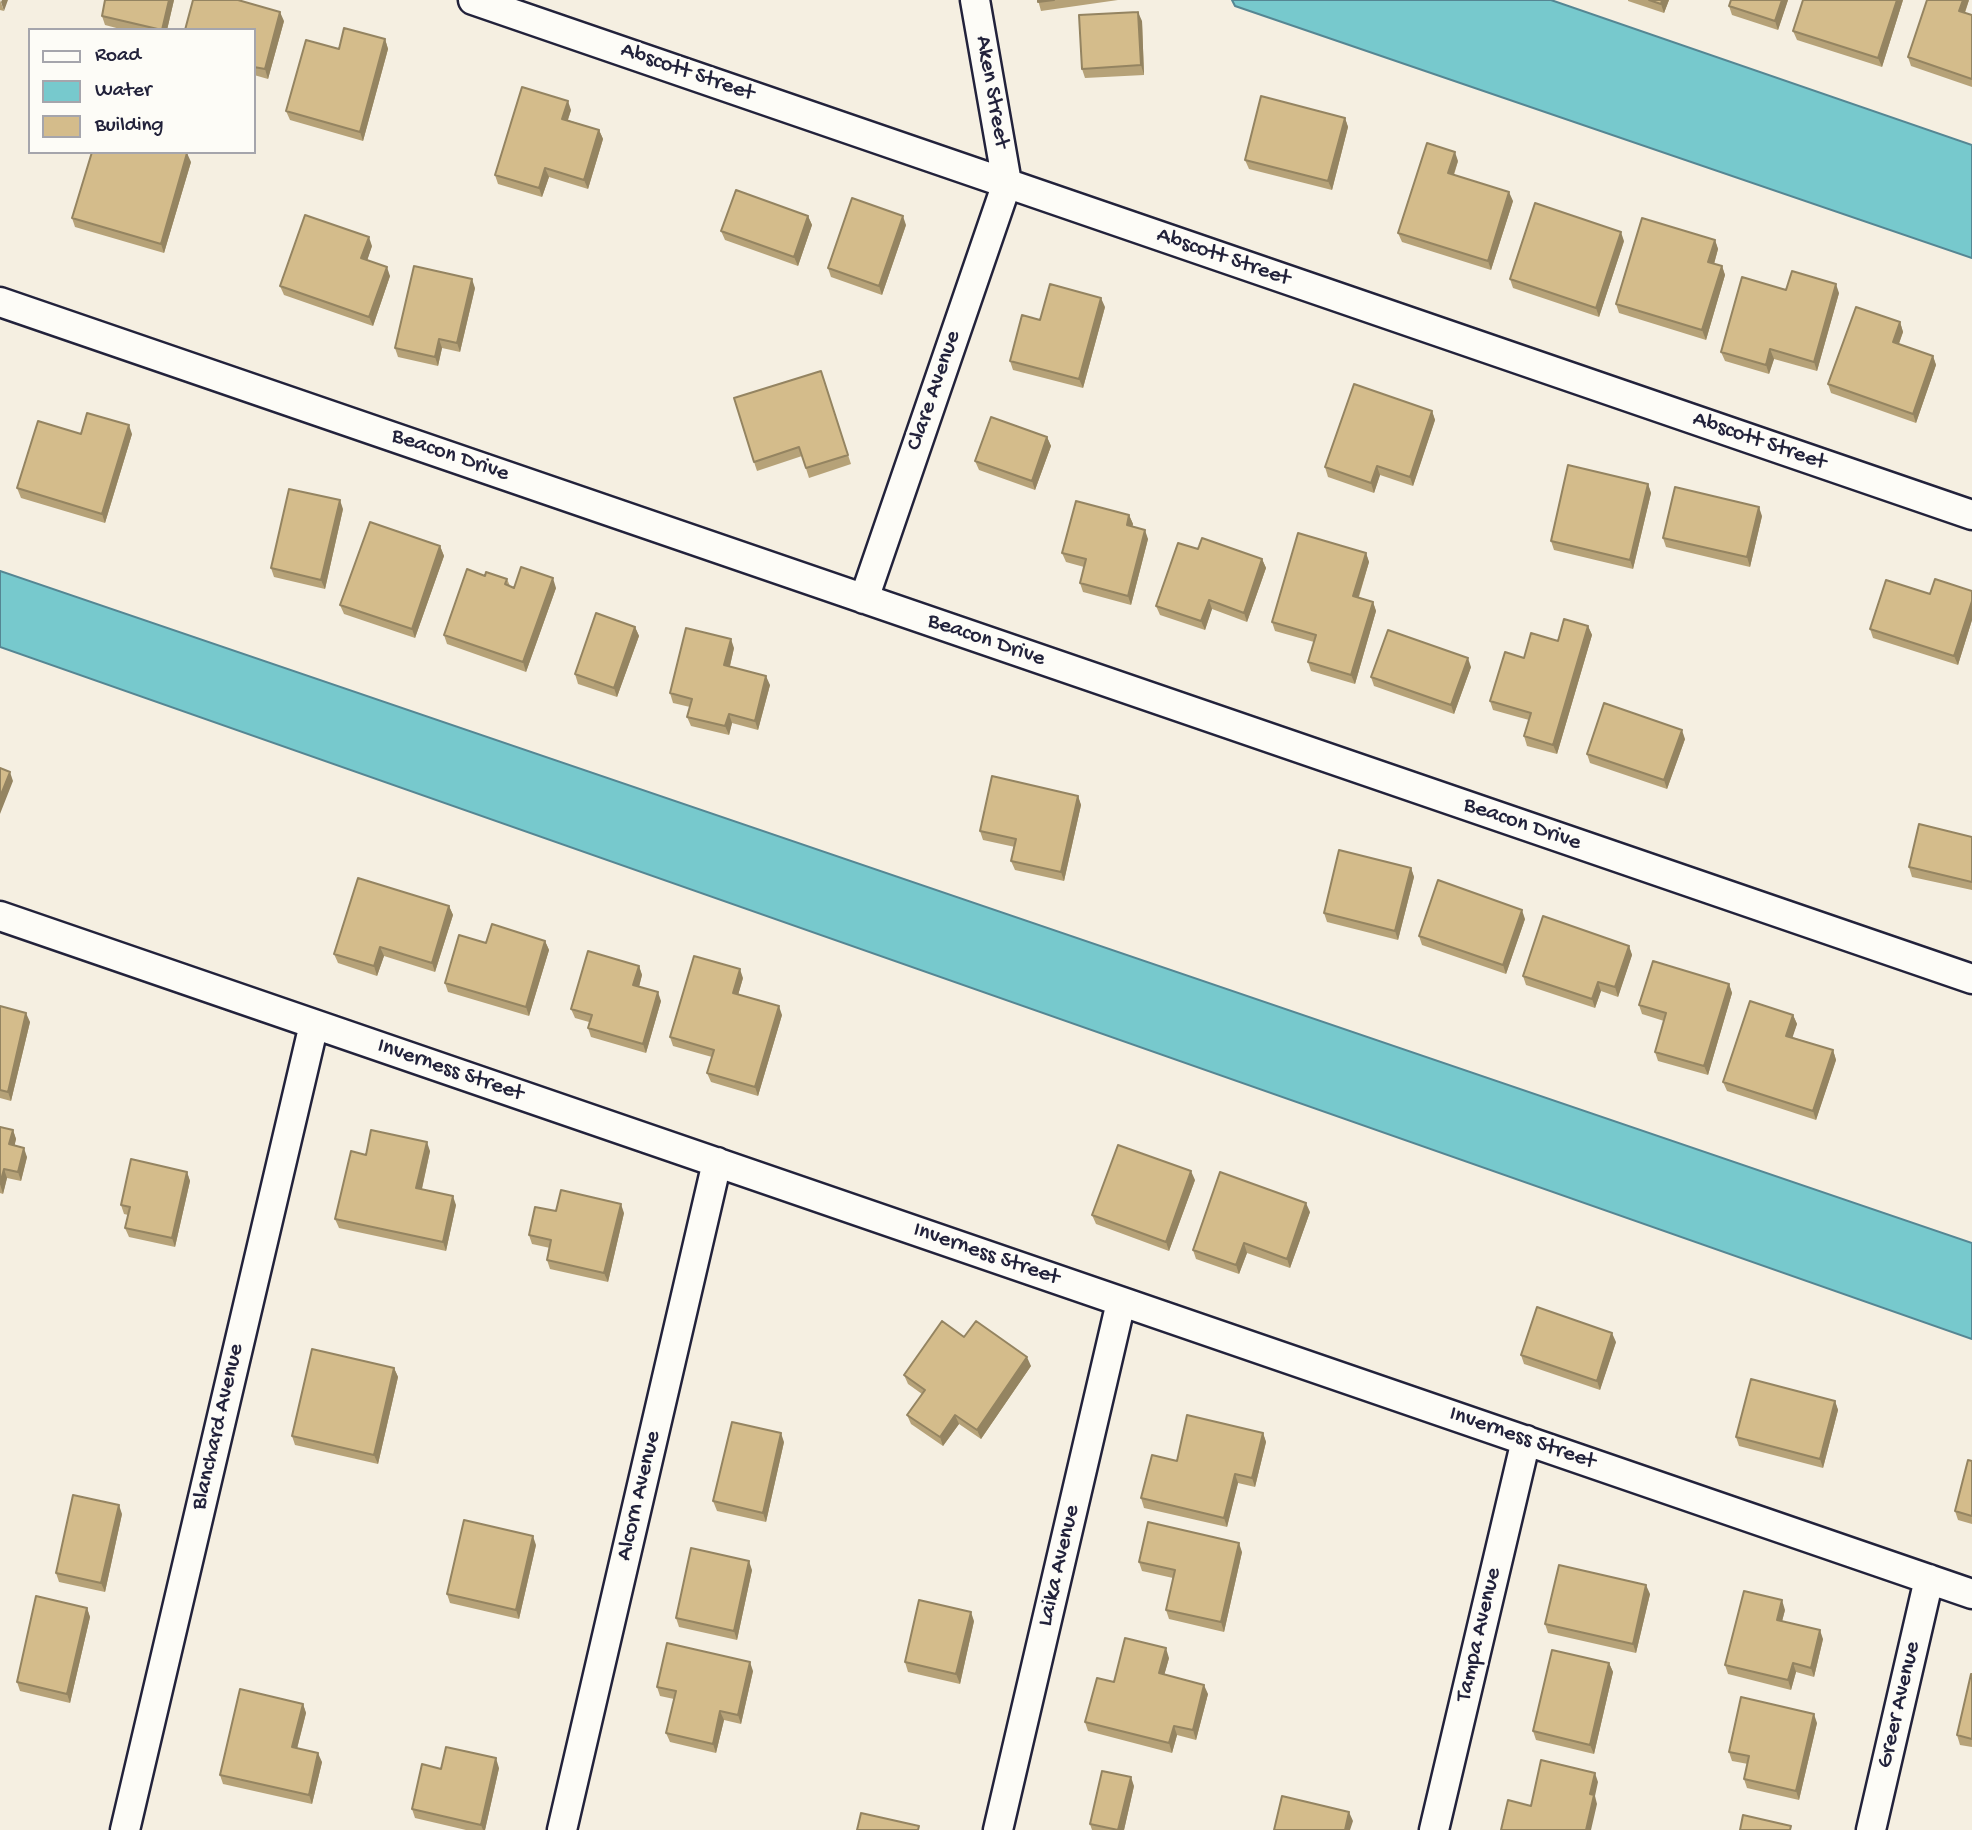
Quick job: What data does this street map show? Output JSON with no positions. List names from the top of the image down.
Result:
{
  "streets": {
    "street": [
      "Abscott Street",
      "Aken Street",
      "Clare Avenue",
      "Beacon Drive",
      "Inverness Street",
      "Blanchard Avenue",
      "Alcorn Avenue",
      "Laika Avenue",
      "Tampa Avenue",
      "Greer Avenue"
    ]
  },
  "crossings": [
    ["Abscott Street", "Aken Street"],
    ["Abscott Street", "Clare Avenue"],
    ["Aken Street", "Clare Avenue"],
    ["Clare Avenue", "Beacon Drive"],
    ["Inverness Street", "Blanchard Avenue"],
    ["Inverness Street", "Alcorn Avenue"],
    ["Inverness Street", "Laika Avenue"],
    ["Inverness Street", "Tampa Avenue"],
    ["Inverness Street", "Greer Avenue"]
  ],
  "legend": ["Road", "Water", "Building"]
}
